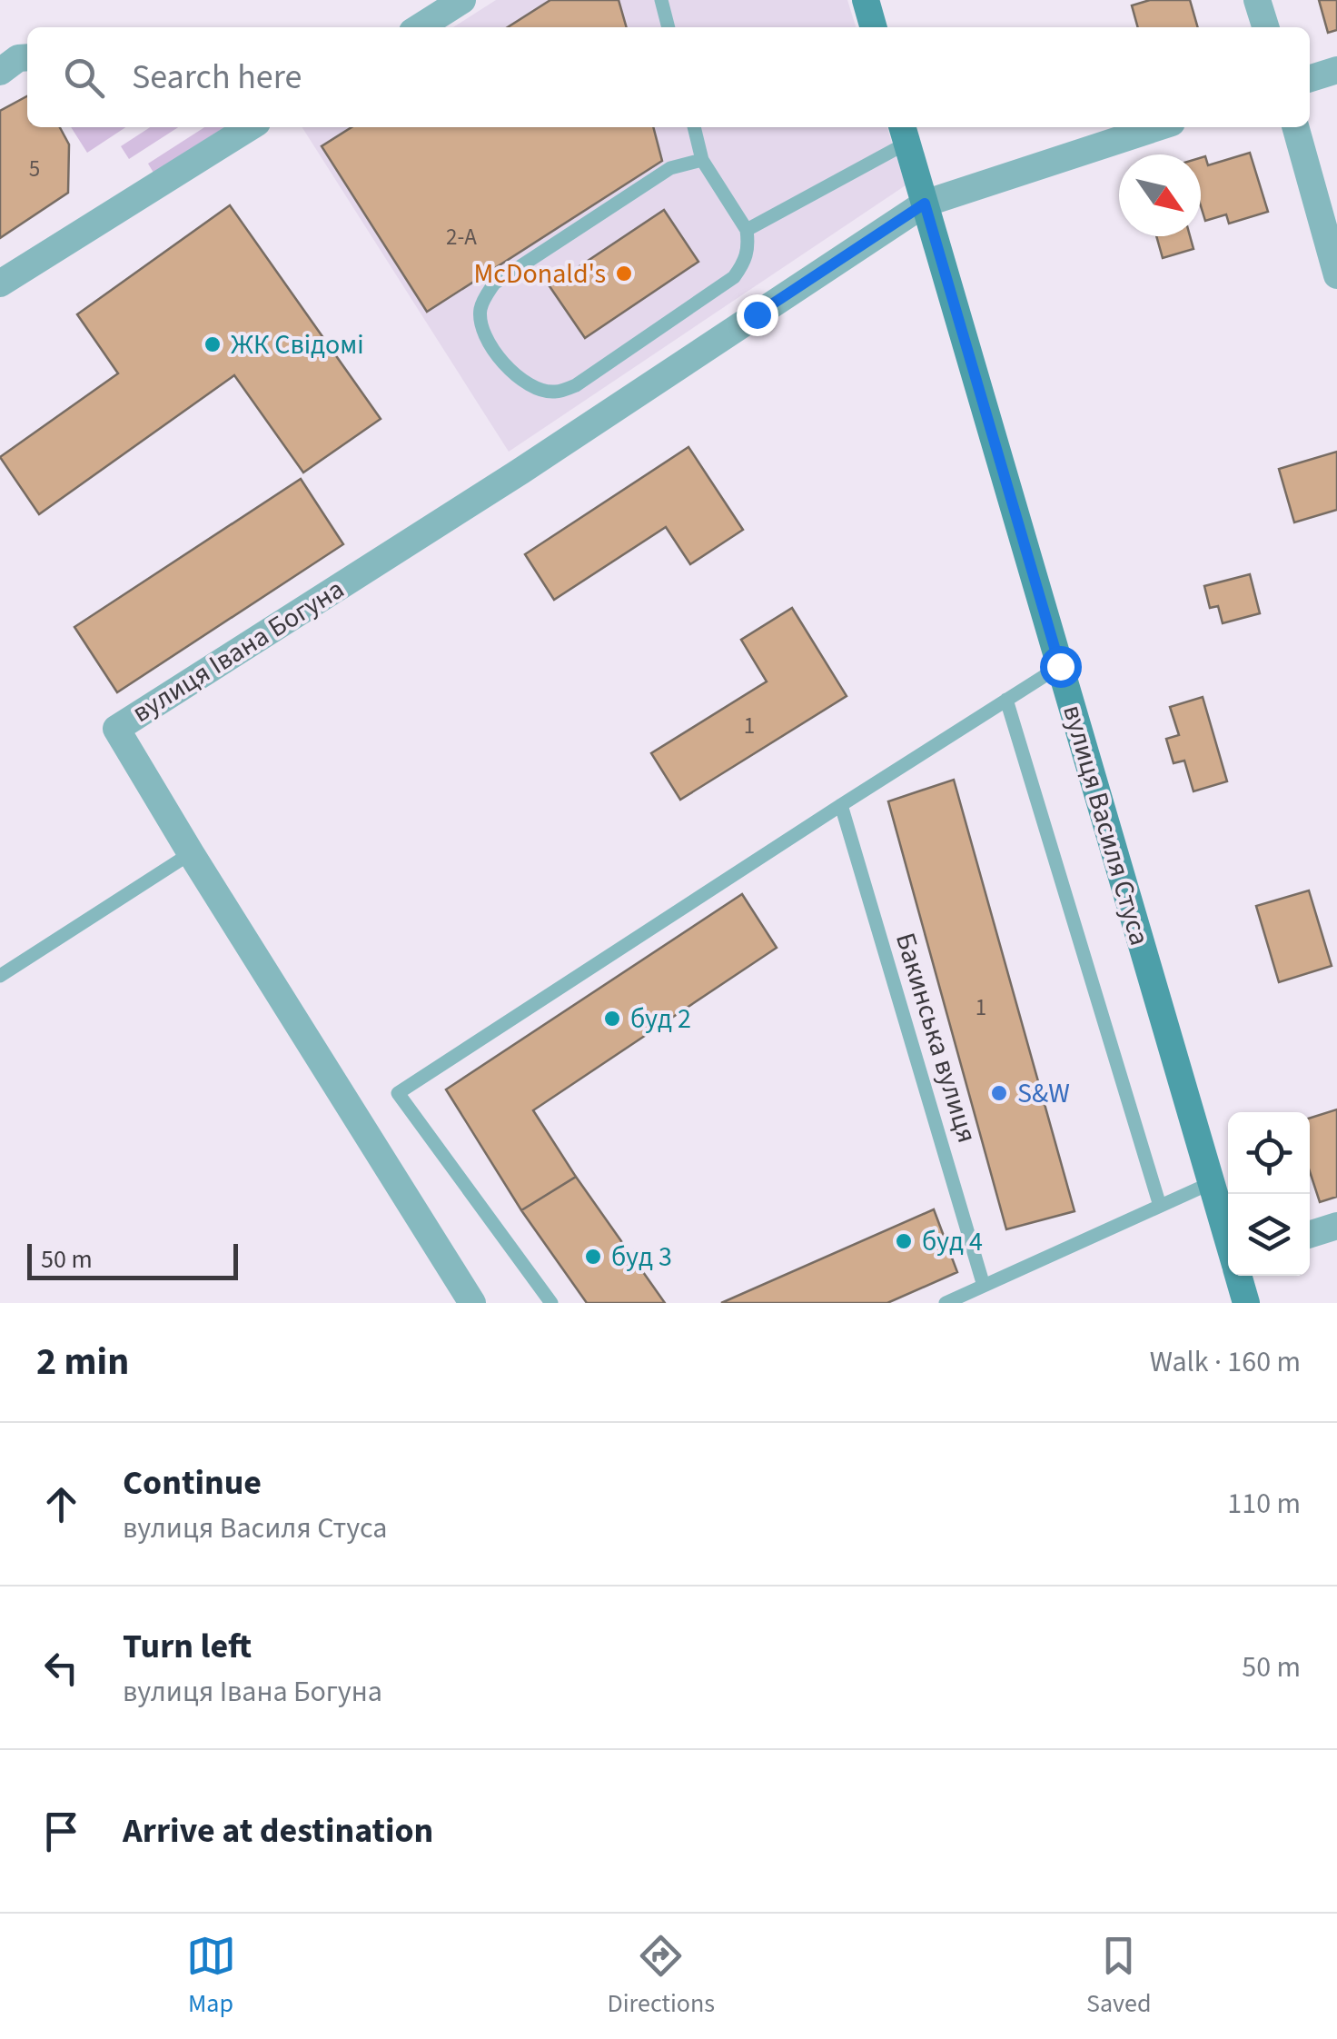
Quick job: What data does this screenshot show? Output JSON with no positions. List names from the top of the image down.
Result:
{
  "streets": {
    "main road": ["вулиця Василя Стуса"],
    "street": ["вулиця Івана Богуна"],
    "lane": ["Бакинська вулиця"]
  },
  "crossings": [
    ["вулиця Івана Богуна", "вулиця Василя Стуса"]
  ],
  "places": [
    "McDonald's",
    "ЖК Свідомі",
    "буд 2",
    "S&W",
    "буд 4",
    "буд 3"
  ],
  "house_numbers": [
    "5",
    "2-А",
    "1",
    "1"
  ],
  "scale_bar": "50 m",
  "north": "bottom right",
  "page": {
    "search": "Search here",
    "scale": "50 m",
    "heading": ["2 min", "Walk · 160 m"],
    "list": [
      ["Continue", "вулиця Василя Стуса", "110 m"],
      ["Turn left", "вулиця Івана Богуна", "50 m"],
      "Arrive at destination"
    ],
    "nav": ["Map", "Directions", "Saved"]
  }
}
